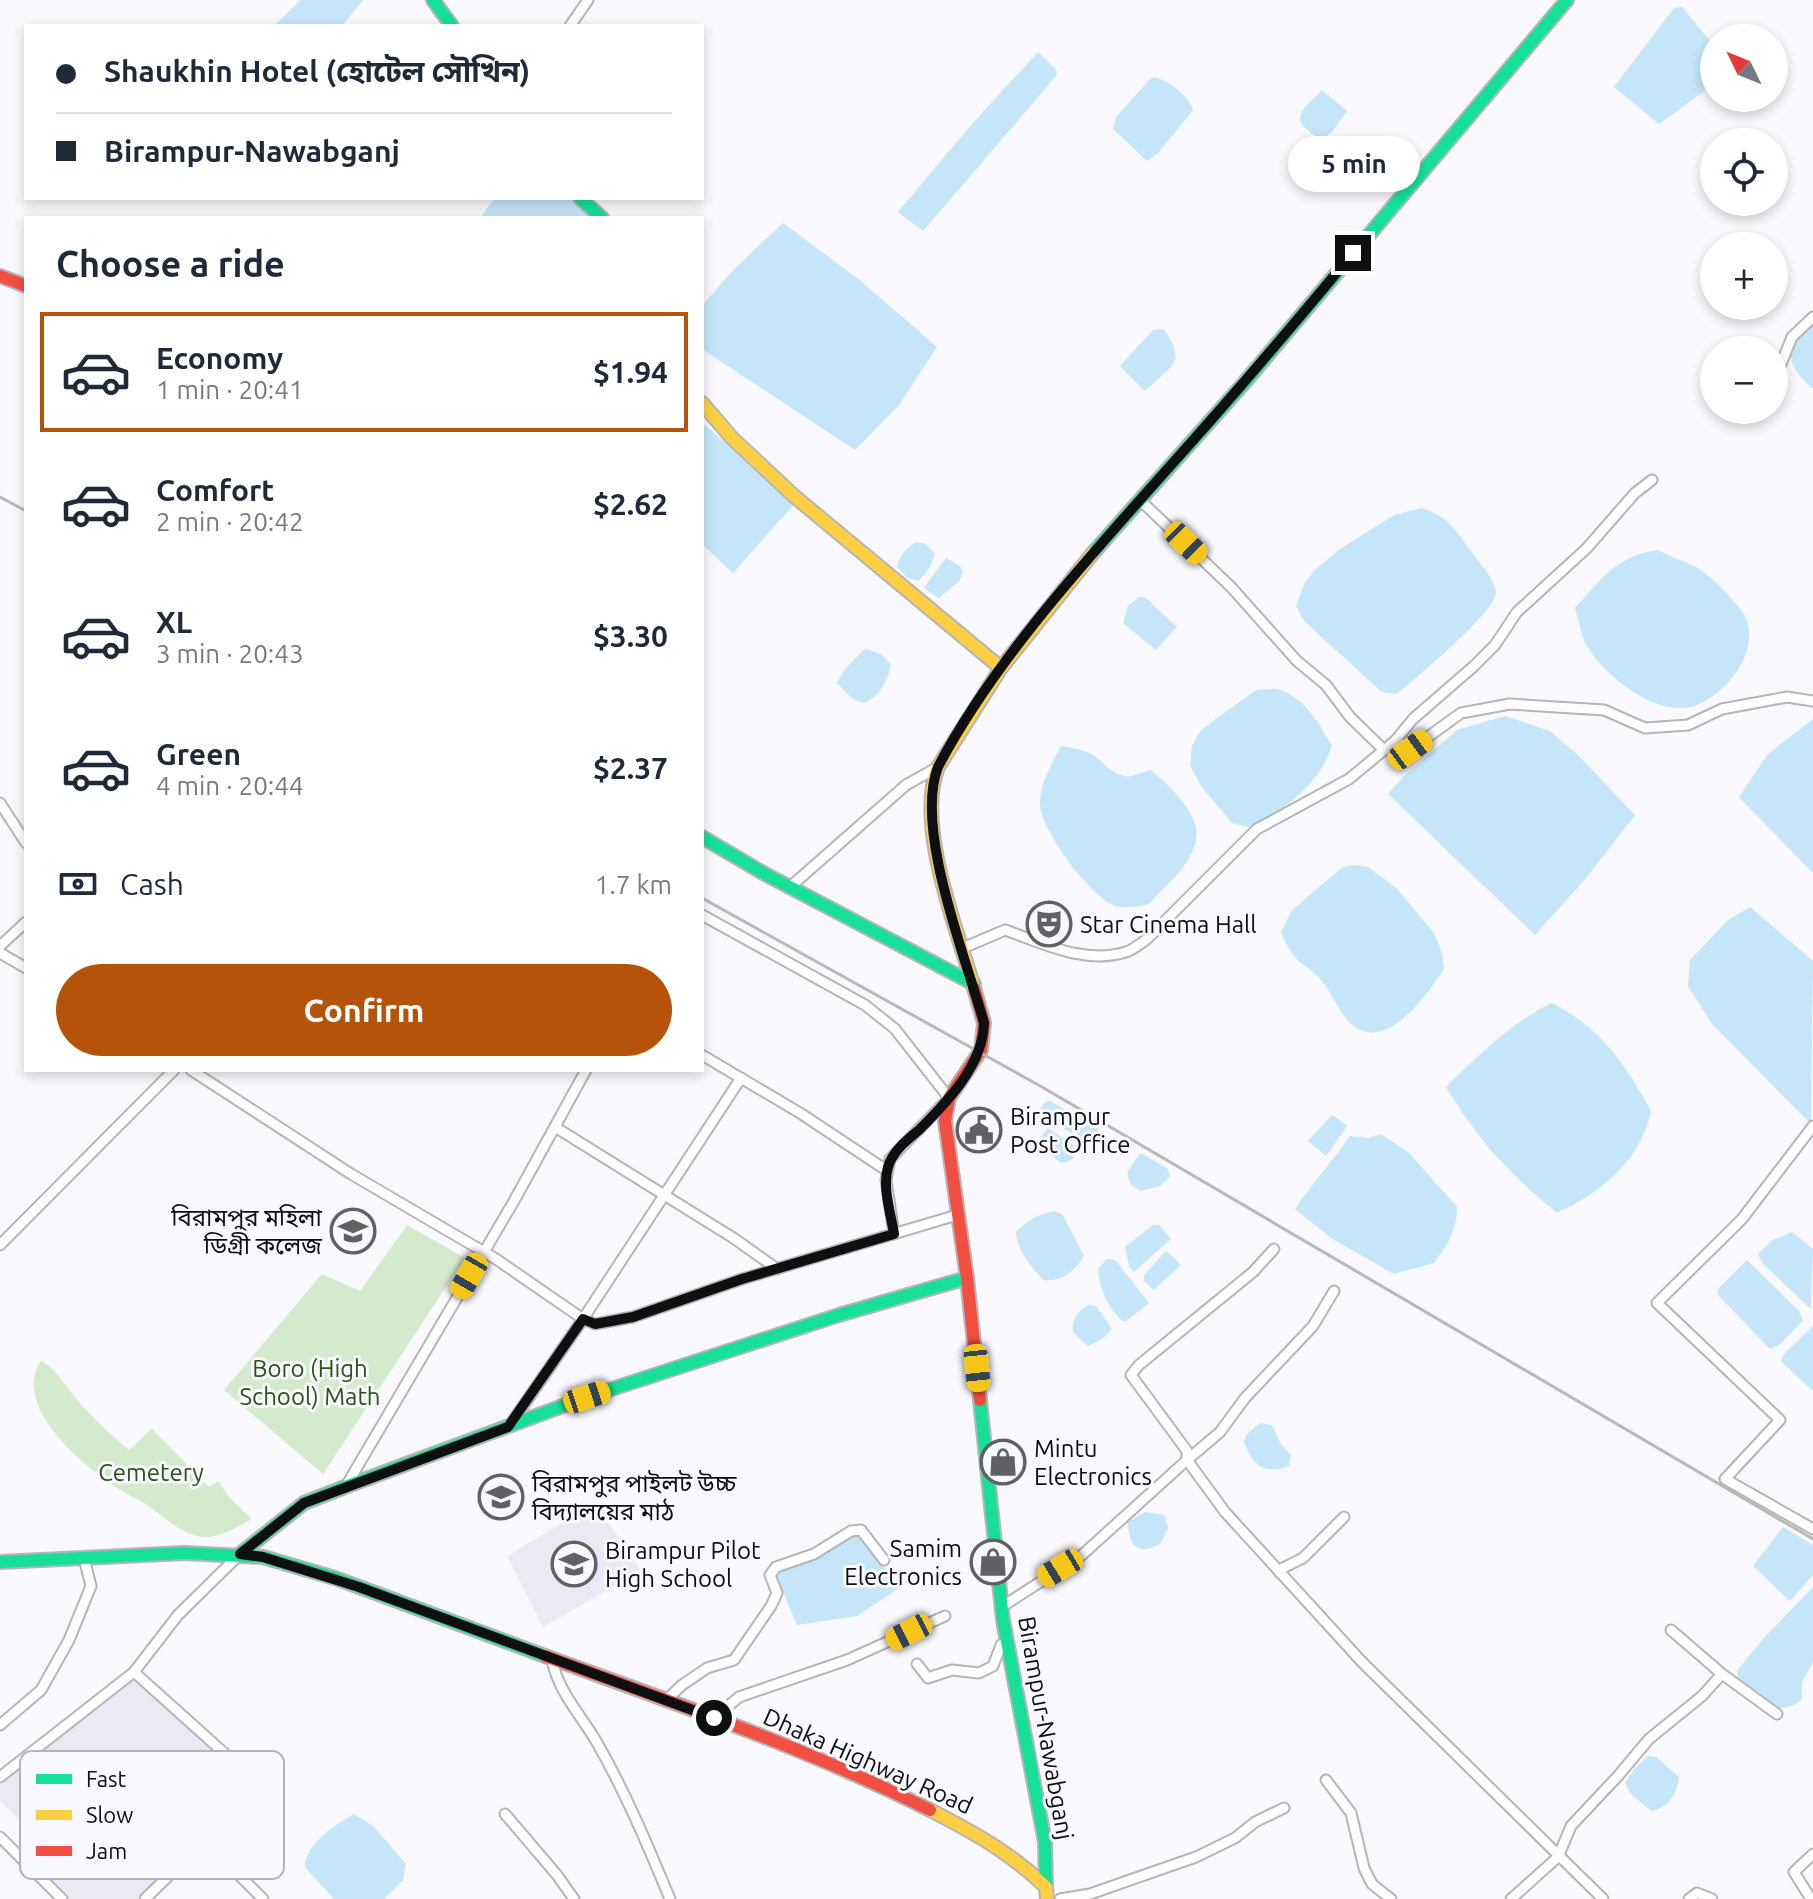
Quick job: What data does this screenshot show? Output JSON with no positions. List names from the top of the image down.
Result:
{
  "streets": {
    "main road": ["Birampur-Nawabganj", "Dhaka Highway Road"]
  },
  "crossings": [
    ["Birampur-Nawabganj", "Dhaka Highway Road"]
  ],
  "parks": ["Boro (High School) Math", "Cemetery"],
  "places": {
    "theatre": ["Star Cinema Hall"],
    "public building": ["Birampur Post Office"],
    "school or university": ["বিরামপুর মহিলা ডিগ্রী কলেজ", "বিরামপুর পাইলট উচ্চ বিদ্যালয়ের মাঠ", "Birampur Pilot High School"],
    "shop": ["Mintu Electronics", "Samim Electronics"]
  },
  "legend": ["Fast", "Slow", "Jam"],
  "north": "top left",
  "page": {
    "map_buttons": ["+", "−"],
    "banner": ["Shaukhin Hotel (হোটেল সৌখিন)", "Birampur-Nawabganj"],
    "bubble": "5 min",
    "heading": "Choose a ride",
    "list": [
      {
        "name": "Economy",
        "note": "1 min · 20:41",
        "value": "$1.94"
      },
      {
        "name": "Comfort",
        "note": "2 min · 20:42",
        "value": "$2.62"
      },
      {
        "name": "XL",
        "note": "3 min · 20:43",
        "value": "$3.30"
      },
      {
        "name": "Green",
        "note": "4 min · 20:44",
        "value": "$2.37"
      }
    ],
    "pay": ["Cash", "1.7 km"],
    "buttons": "Confirm"
  }
}
